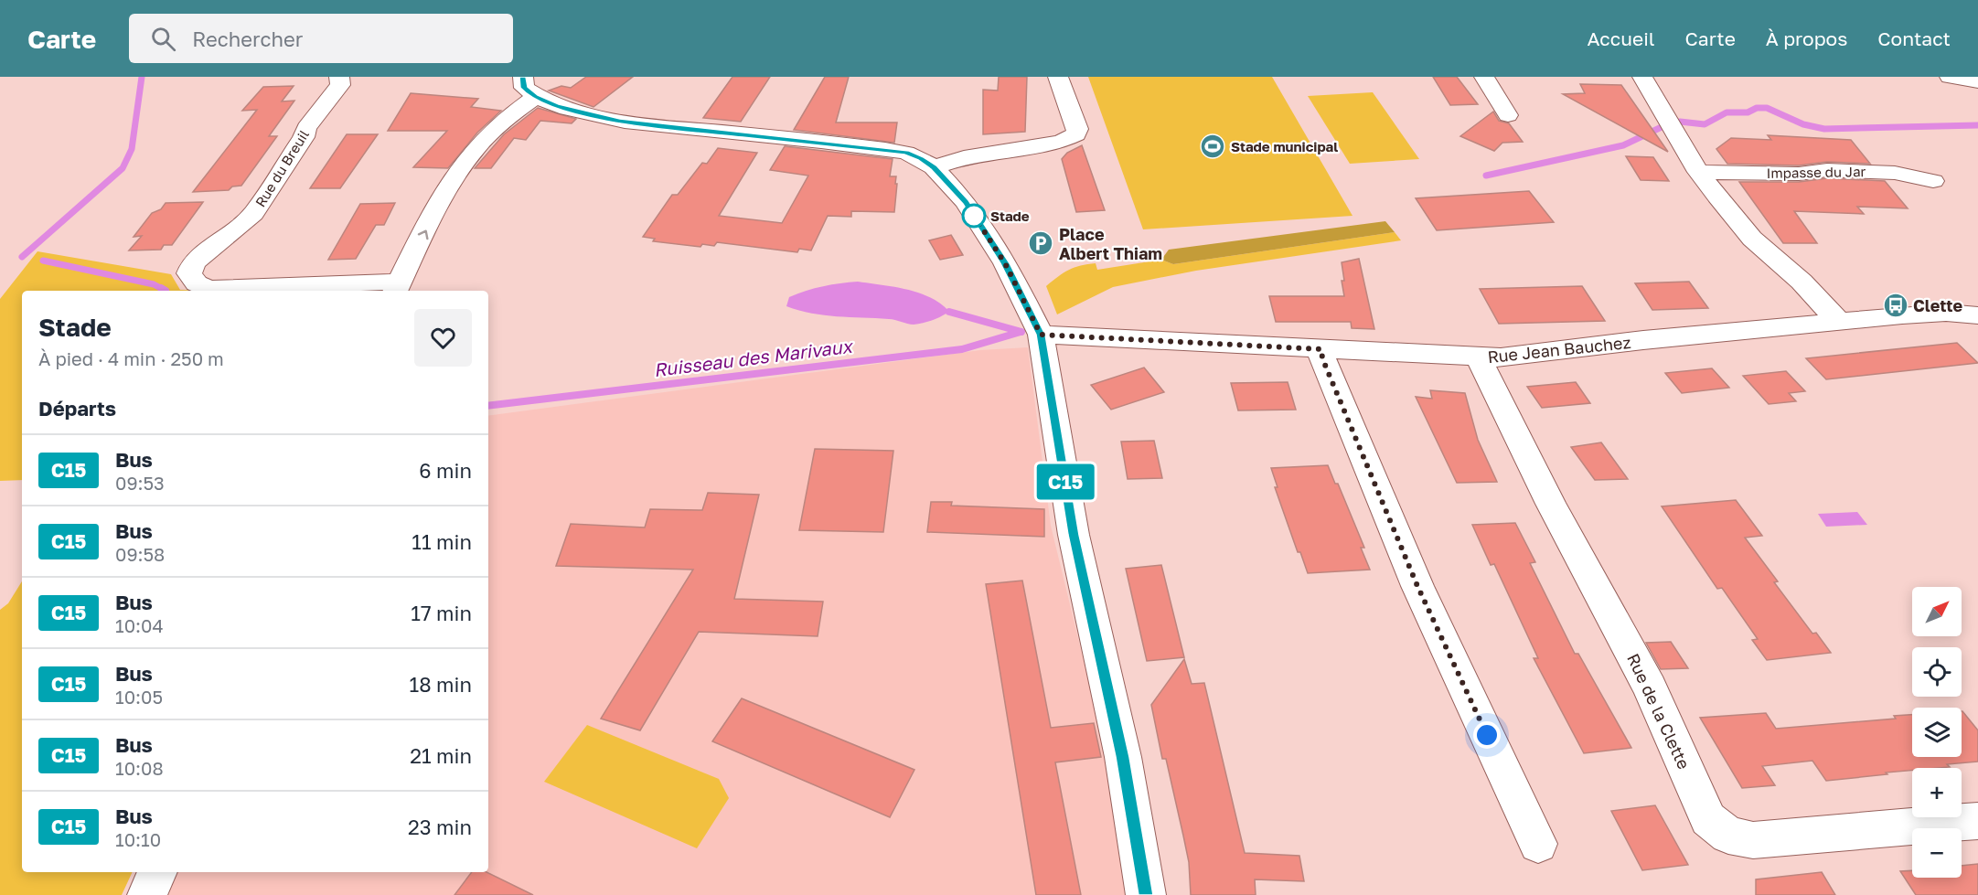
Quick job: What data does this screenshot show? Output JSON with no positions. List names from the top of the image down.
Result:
{
  "streets": {
    "street": [
      "Rue du Breuil",
      "Impasse du Jar",
      "Rue Jean Bauchez",
      "Rue de la Clette"
    ]
  },
  "crossings": [
    ["Rue Jean Bauchez", "Rue de la Clette"]
  ],
  "water": ["Ruisseau des Marivaux"],
  "places": {
    "sports": ["Stade municipal"],
    "other": ["Stade"],
    "parking": ["Place Albert Thiam"],
    "bus stop": ["Clette"]
  },
  "lines": ["bus line C15"],
  "north": "top right",
  "page": {
    "header": "Carte",
    "search": "Rechercher",
    "nav": [
      "Accueil",
      "Carte",
      "À propos",
      "Contact"
    ],
    "on_map": "C15",
    "heading": [
      ["Stade", "À pied · 4 min · 250 m"],
      "Départs"
    ],
    "list": [
      {
        "mark": "C15",
        "name": "Bus",
        "note": "09:53",
        "value": "6 min"
      },
      {
        "mark": "C15",
        "name": "Bus",
        "note": "09:58",
        "value": "11 min"
      },
      {
        "mark": "C15",
        "name": "Bus",
        "note": "10:04",
        "value": "17 min"
      },
      {
        "mark": "C15",
        "name": "Bus",
        "note": "10:05",
        "value": "18 min"
      },
      {
        "mark": "C15",
        "name": "Bus",
        "note": "10:08",
        "value": "21 min"
      },
      {
        "mark": "C15",
        "name": "Bus",
        "note": "10:10",
        "value": "23 min"
      }
    ],
    "map_buttons": ["+", "−"]
  }
}
